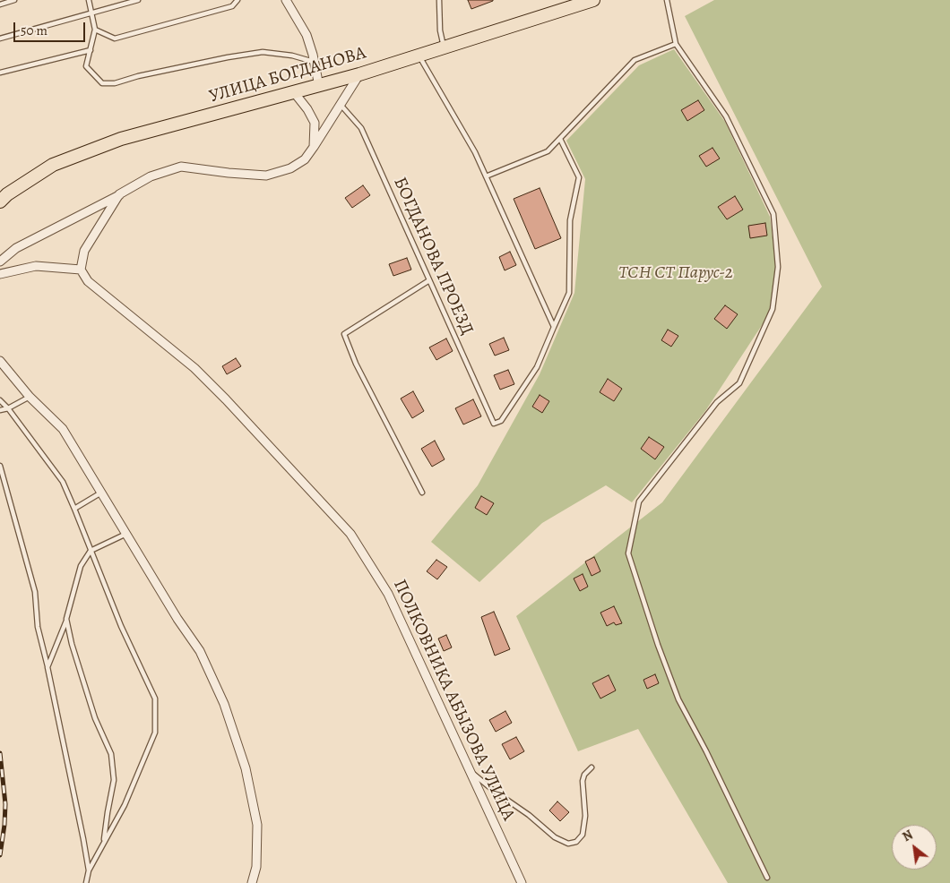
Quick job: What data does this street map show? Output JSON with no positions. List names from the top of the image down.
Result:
{
  "streets": {
    "main road": ["УЛИЦА БОГДАНОВА"],
    "street": ["ПОЛКОВНИКА АБЫЗОВА УЛИЦА"],
    "lane": ["БОГДАНОВА ПРОЕЗД"]
  },
  "parks": ["ТСН СТ Парус-2"],
  "scale_bar": "50 m",
  "north": "top left"
}
